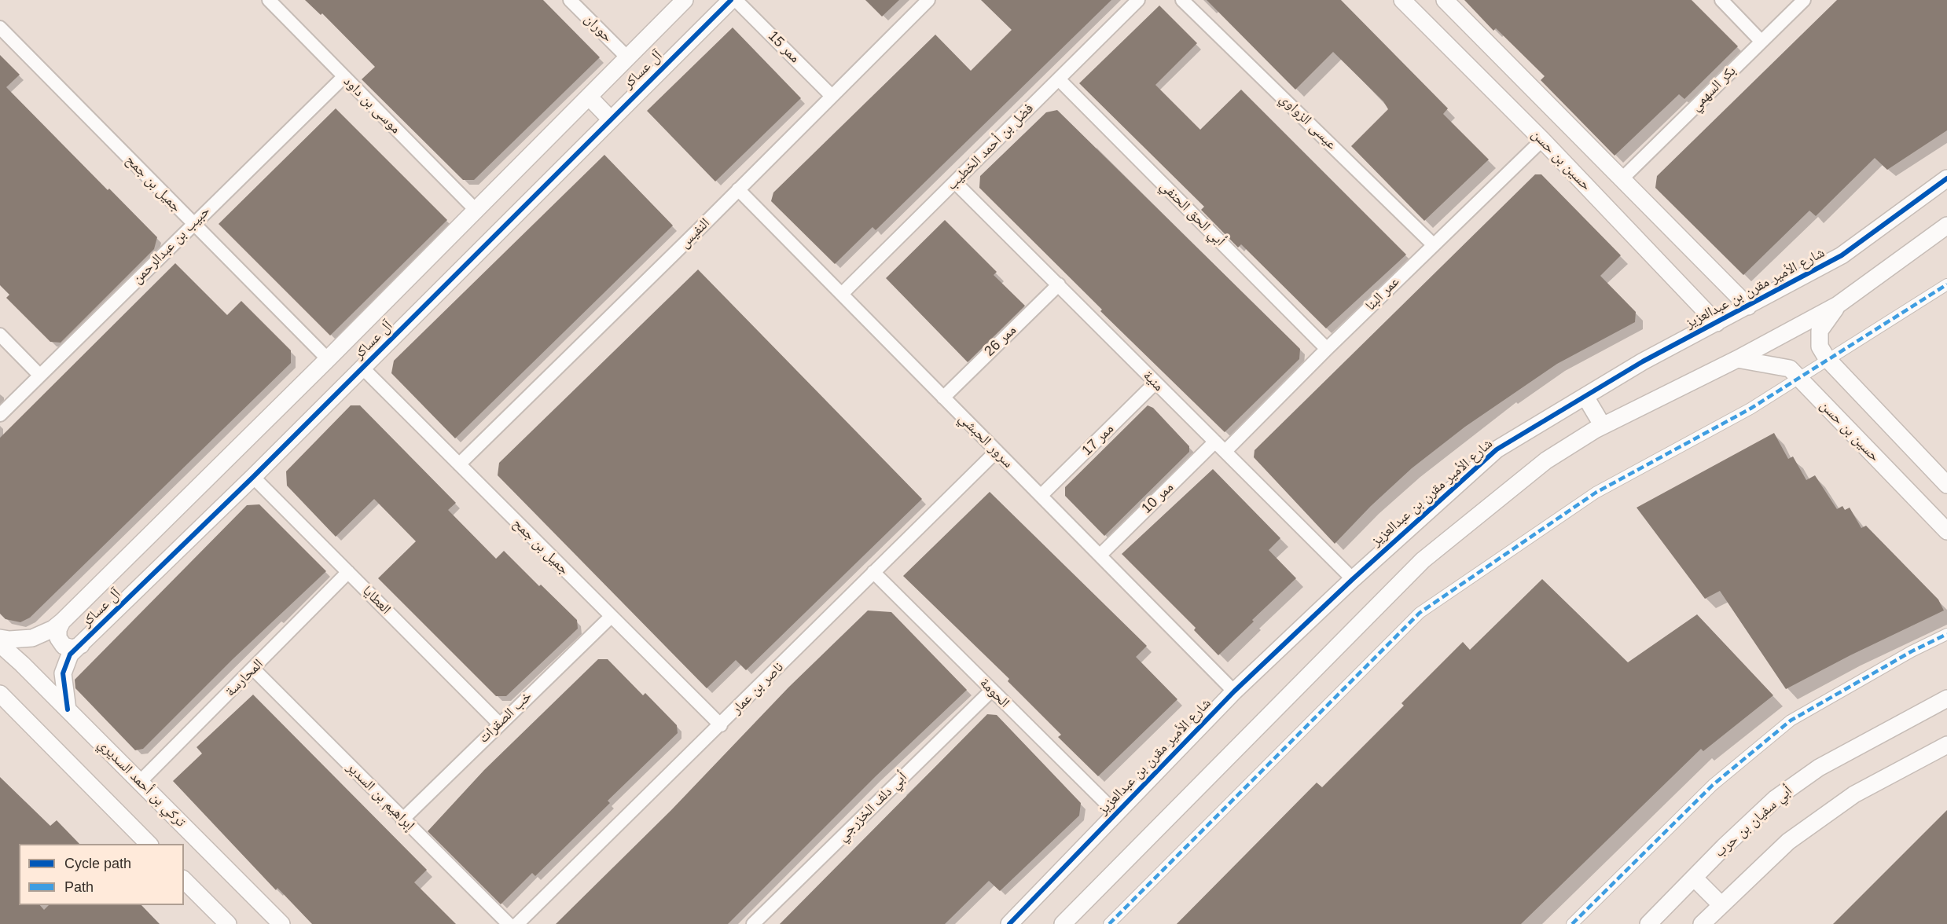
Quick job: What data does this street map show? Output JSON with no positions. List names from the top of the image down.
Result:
{
  "streets": {
    "street": [
      "حوران",
      "ممر 15",
      "آل عساكر",
      "بكر السهمي",
      "موسى بن داود",
      "عيسى الزواوي",
      "فضل بن أحمد الخطيب",
      "حسين بن حسن",
      "جميل بن جمح",
      "أبي الحق الحنفي",
      "النفيس",
      "حبيب بن عبدالرحمن",
      "شارع الأمير مقرن بن عبدالعزيز",
      "عمر البنا",
      "ممر 26",
      "منية",
      "ممر 17",
      "سرور الحبشي",
      "ممر 10",
      "العطايا",
      "المحارسة",
      "ناصر بن عمار",
      "الحومة",
      "خب الصقرات",
      "تركي بن أحمد السديري",
      "إبراهيم بن السدير",
      "أبي دلف الخزرجي",
      "أبي سفيان بن حرب"
    ]
  },
  "crossings": [
    ["حوران", "آل عساكر"],
    ["ممر 15", "النفيس"],
    ["آل عساكر", "موسى بن داود"],
    ["آل عساكر", "جميل بن جمح"],
    ["آل عساكر", "العطايا"],
    ["آل عساكر", "تركي بن أحمد السديري"],
    ["موسى بن داود", "حبيب بن عبدالرحمن"],
    ["عيسى الزواوي", "عمر البنا"],
    ["فضل بن أحمد الخطيب", "أبي الحق الحنفي"],
    ["فضل بن أحمد الخطيب", "منية"],
    ["فضل بن أحمد الخطيب", "سرور الحبشي"],
    ["حسين بن حسن", "شارع الأمير مقرن بن عبدالعزيز"],
    ["حسين بن حسن", "عمر البنا"],
    ["جميل بن جمح", "النفيس"],
    ["جميل بن جمح", "حبيب بن عبدالرحمن"],
    ["جميل بن جمح", "ناصر بن عمار"],
    ["جميل بن جمح", "خب الصقرات"],
    ["أبي الحق الحنفي", "عمر البنا"],
    ["النفيس", "سرور الحبشي"],
    ["شارع الأمير مقرن بن عبدالعزيز", "منية"],
    ["شارع الأمير مقرن بن عبدالعزيز", "سرور الحبشي"],
    ["شارع الأمير مقرن بن عبدالعزيز", "الحومة"],
    ["عمر البنا", "منية"],
    ["ممر 26", "منية"],
    ["ممر 26", "سرور الحبشي"],
    ["منية", "ممر 17"],
    ["منية", "ممر 10"],
    ["ممر 17", "سرور الحبشي"],
    ["سرور الحبشي", "ممر 10"],
    ["سرور الحبشي", "ناصر بن عمار"],
    ["العطايا", "المحارسة"],
    ["العطايا", "خب الصقرات"],
    ["المحارسة", "تركي بن أحمد السديري"],
    ["المحارسة", "إبراهيم بن السدير"],
    ["ناصر بن عمار", "الحومة"],
    ["الحومة", "أبي دلف الخزرجي"],
    ["خب الصقرات", "إبراهيم بن السدير"]
  ],
  "legend": ["Cycle path", "Path"]
}
